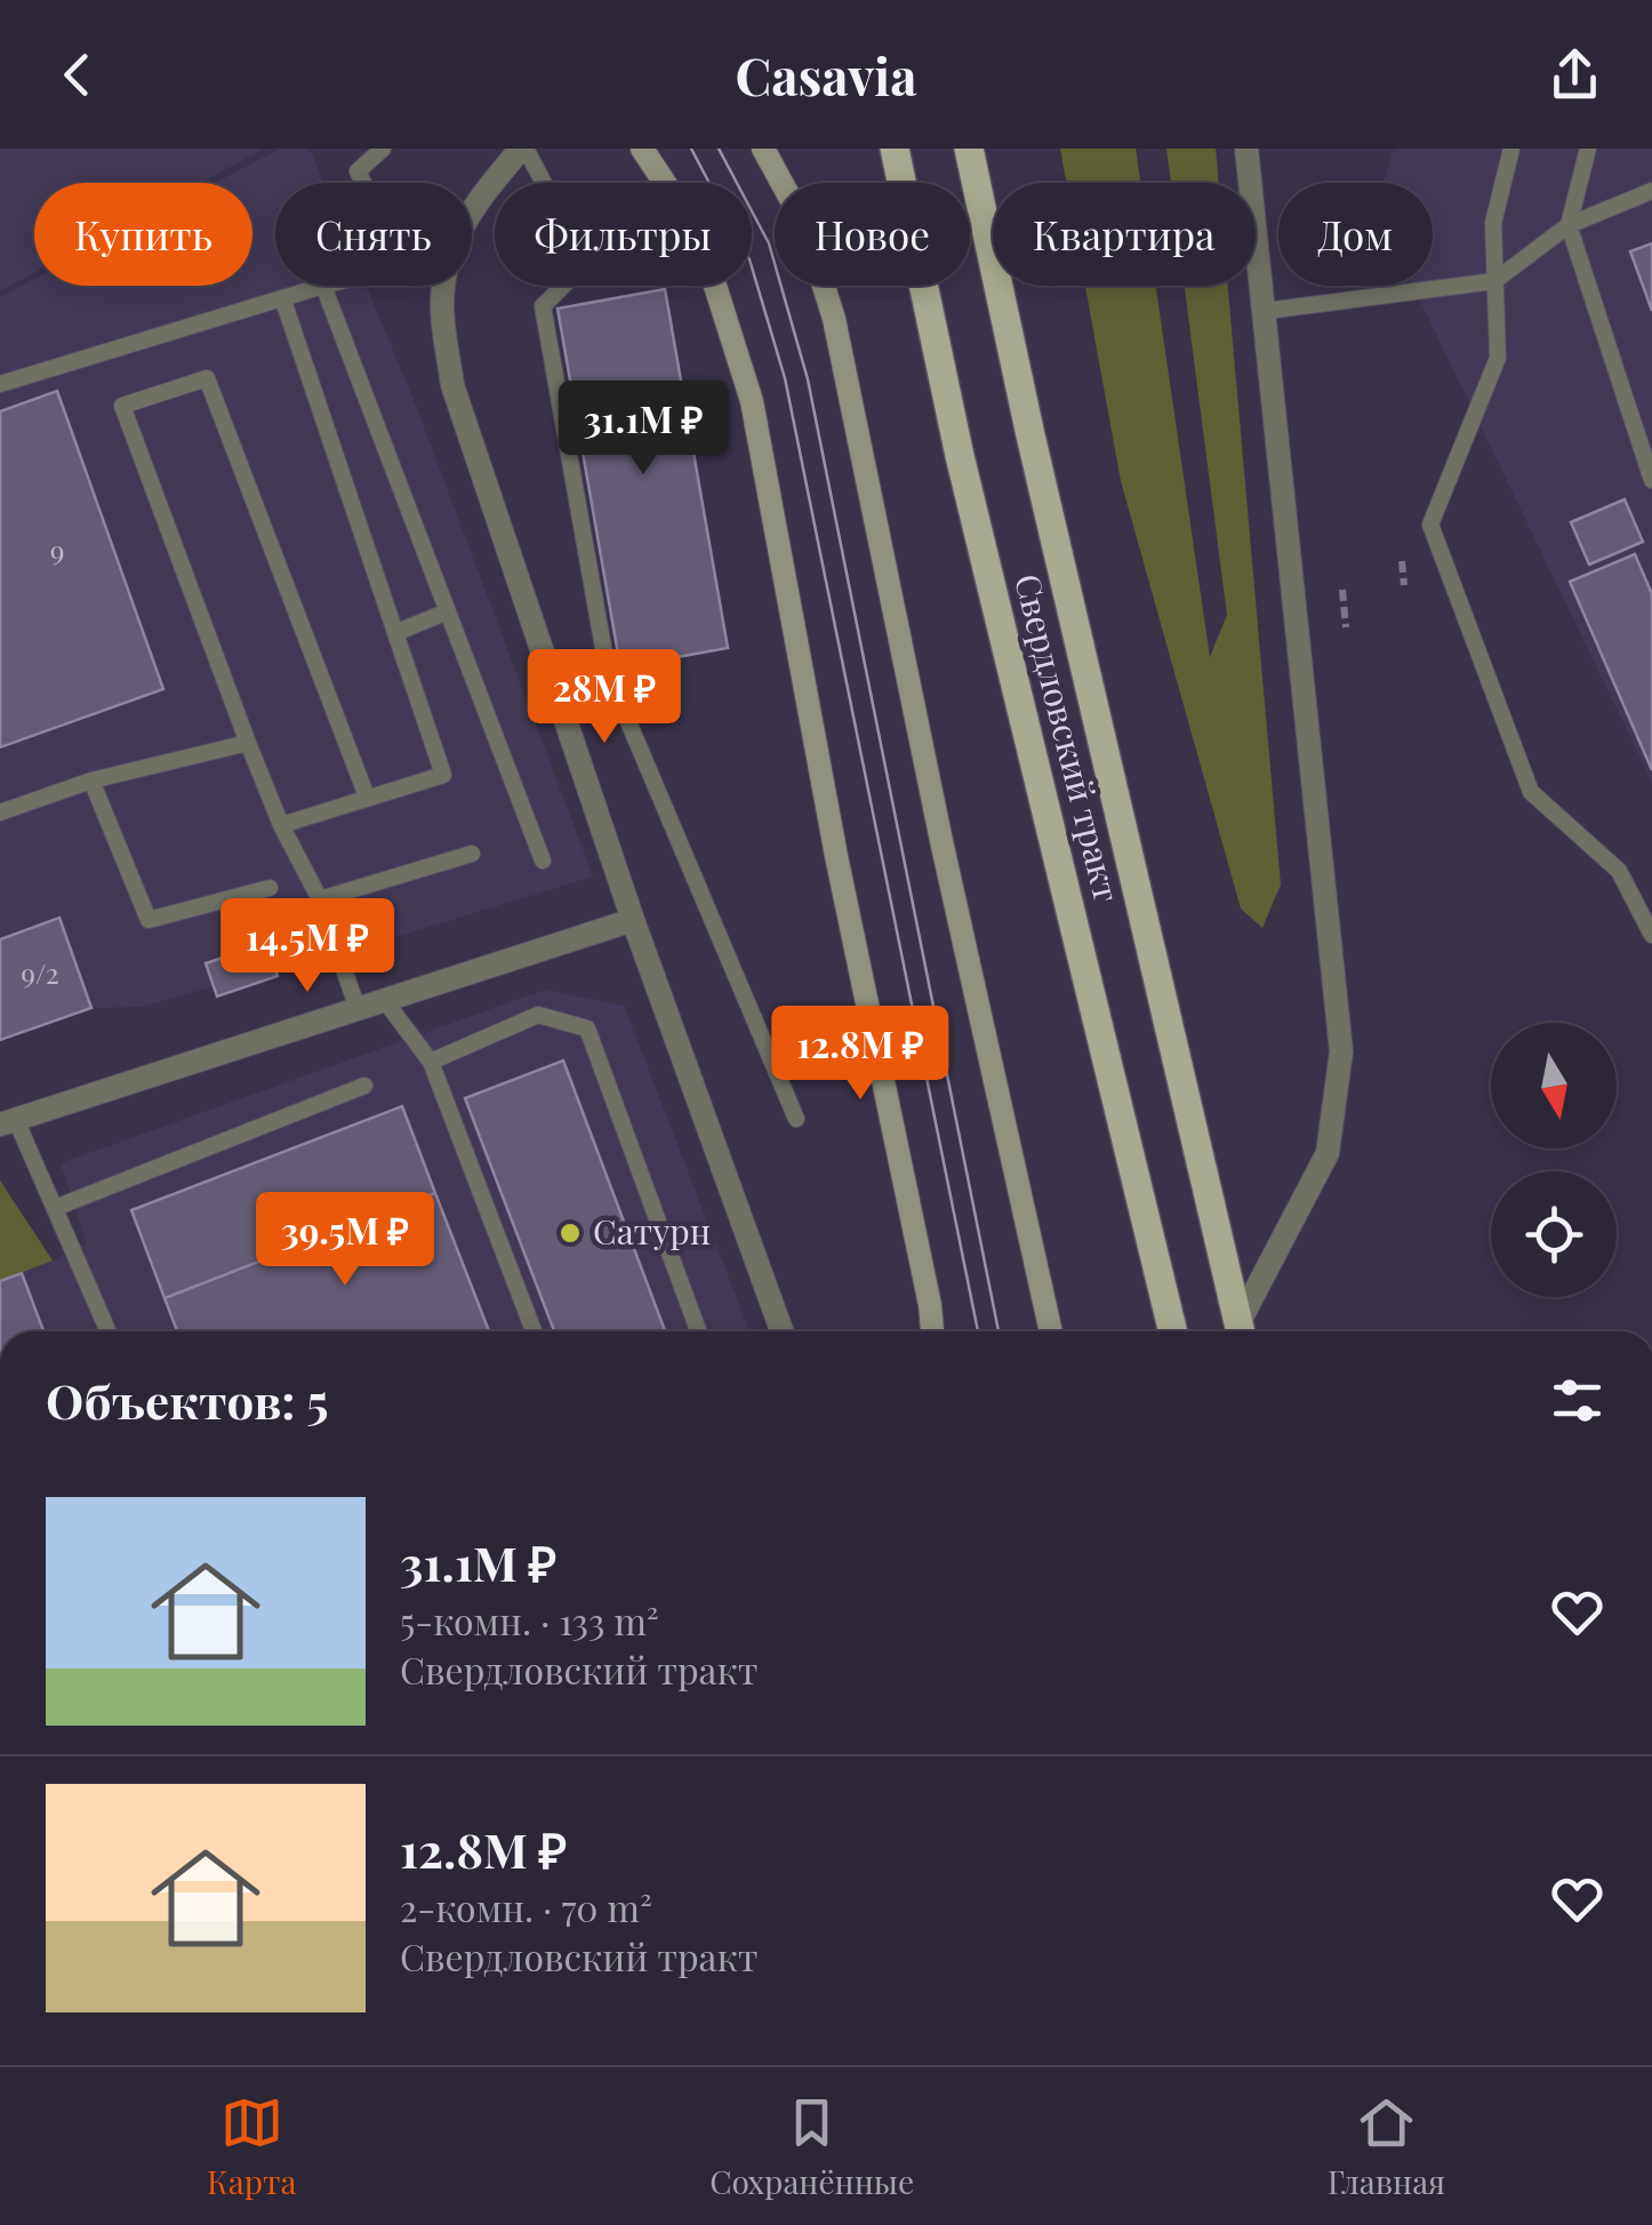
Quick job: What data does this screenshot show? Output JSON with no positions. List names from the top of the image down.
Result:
{
  "streets": {
    "main road": ["Свердловский тракт"]
  },
  "places": ["Сатурн"],
  "house_numbers": ["9", "9/2"],
  "north": "bottom",
  "page": {
    "header": "Casavia",
    "chip": [
      "Купить",
      "Снять",
      "Фильтры",
      "Новое",
      "Квартира",
      "Дом"
    ],
    "price": [
      "31.1M ₽",
      "28M ₽",
      "14.5M ₽",
      "12.8M ₽",
      "39.5M ₽"
    ],
    "heading": "Объектов: 5",
    "list": [
      {
        "name": "31.1M ₽",
        "note": "5-комн. · 133 m² · Свердловский тракт"
      },
      {
        "name": "12.8M ₽",
        "note": "2-комн. · 70 m² · Свердловский тракт"
      }
    ],
    "tabs": ["Карта", "Сохранённые", "Главная"]
  }
}
